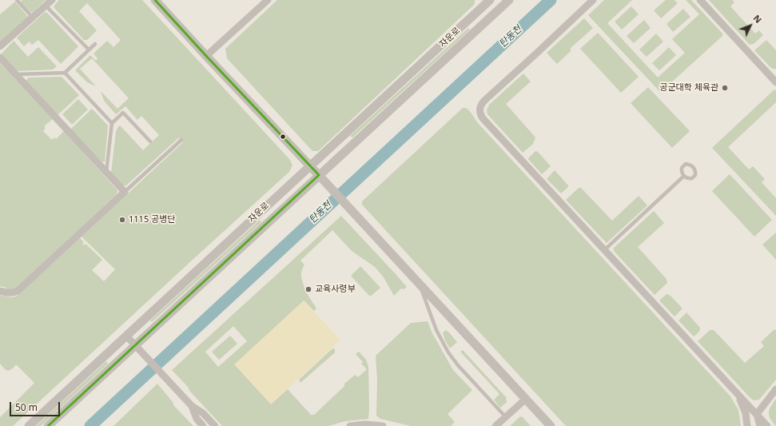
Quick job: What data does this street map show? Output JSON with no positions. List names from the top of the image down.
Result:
{
  "streets": {
    "street": ["자운로"]
  },
  "water": ["탄동천"],
  "places": ["공군대학 체육관", "1115 공병단", "교육사령부"],
  "scale_bar": "50 m",
  "north": "top right"
}
